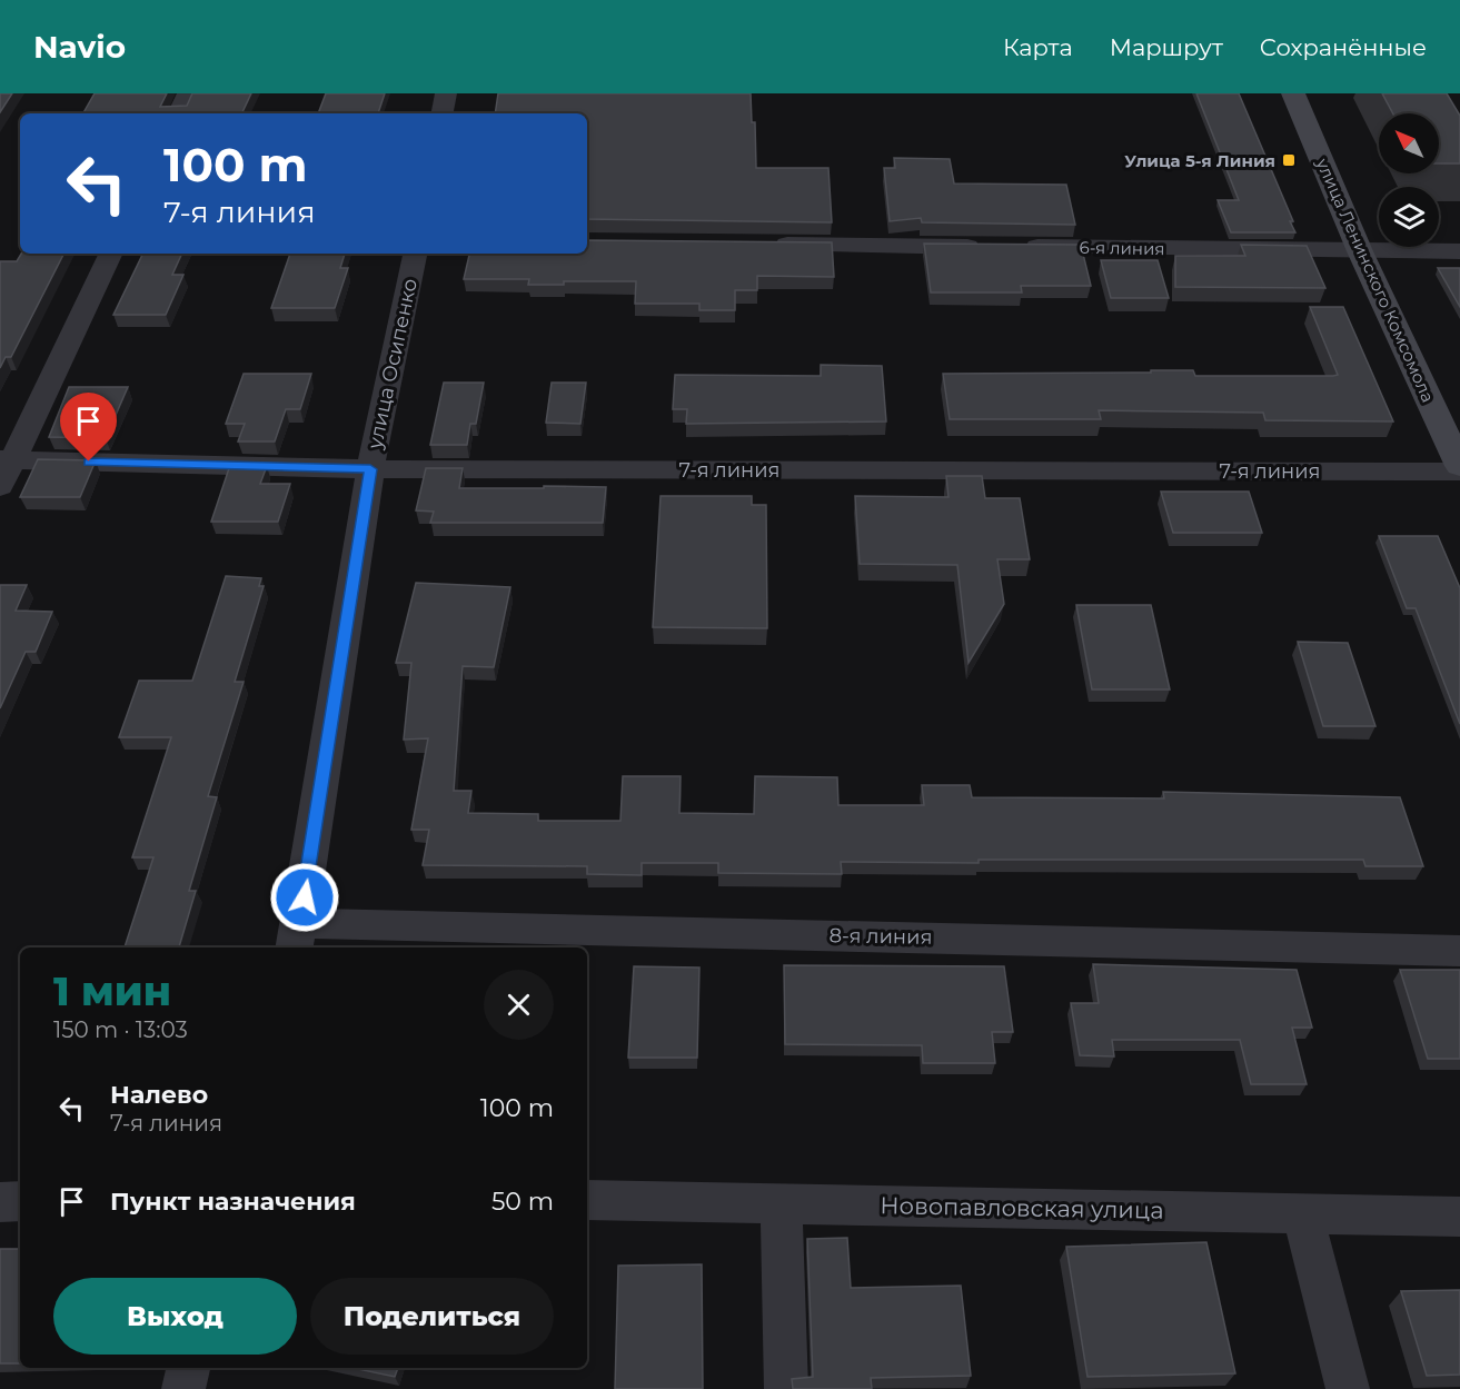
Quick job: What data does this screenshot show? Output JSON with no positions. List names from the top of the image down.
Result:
{
  "streets": {
    "street": [
      "6-я линия",
      "улица Ленинского Комсомола",
      "улица Осипенко",
      "7-я линия",
      "8-я линия",
      "Новопавловская улица"
    ]
  },
  "crossings": [
    ["6-я линия", "улица Ленинского Комсомола"],
    ["улица Осипенко", "7-я линия"],
    ["улица Осипенко", "8-я линия"]
  ],
  "places": {
    "transit": ["Улица 5-я Линия"]
  },
  "north": "top left",
  "page": {
    "header": "Navio",
    "nav": ["Карта", "Маршрут", "Сохранённые"],
    "turn": ["100 m", "7-я линия"],
    "heading": ["1 мин", "150 m · 13:03"],
    "list": [
      {
        "name": "Налево",
        "note": "7-я линия",
        "value": "100 m"
      },
      {
        "name": "Пункт назначения",
        "value": "50 m"
      }
    ],
    "buttons": ["Выход", "Поделиться"]
  }
}
